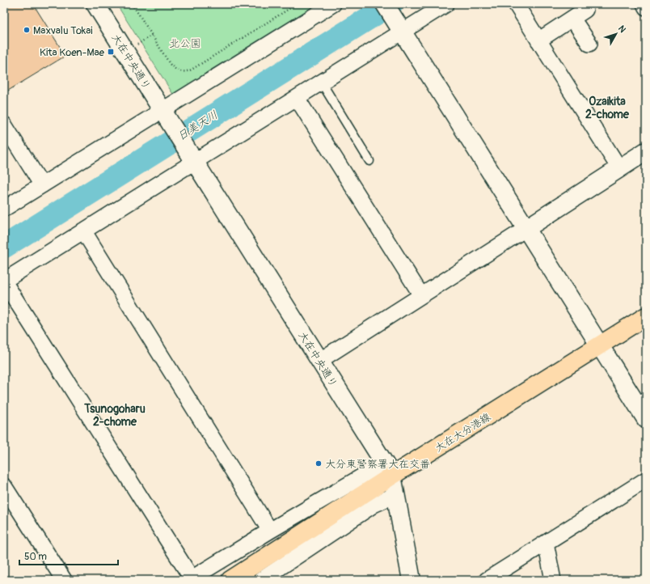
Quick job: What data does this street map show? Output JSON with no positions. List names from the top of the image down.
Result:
{
  "streets": {
    "main road": ["大在大分港線"],
    "street": ["大在中央通り"]
  },
  "crossings": [
    ["大在中央通り", "大在大分港線"]
  ],
  "districts": ["Ozaikita 2-chome", "Tsunogoharu 2-chome"],
  "water": ["日美天川"],
  "parks": ["北公園"],
  "places": {
    "other": ["Maxvalu Tokai", "大分東警察署大在交番"],
    "transit": ["Kita Koen-Mae"]
  },
  "scale_bar": "50 m",
  "north": "top right"
}
